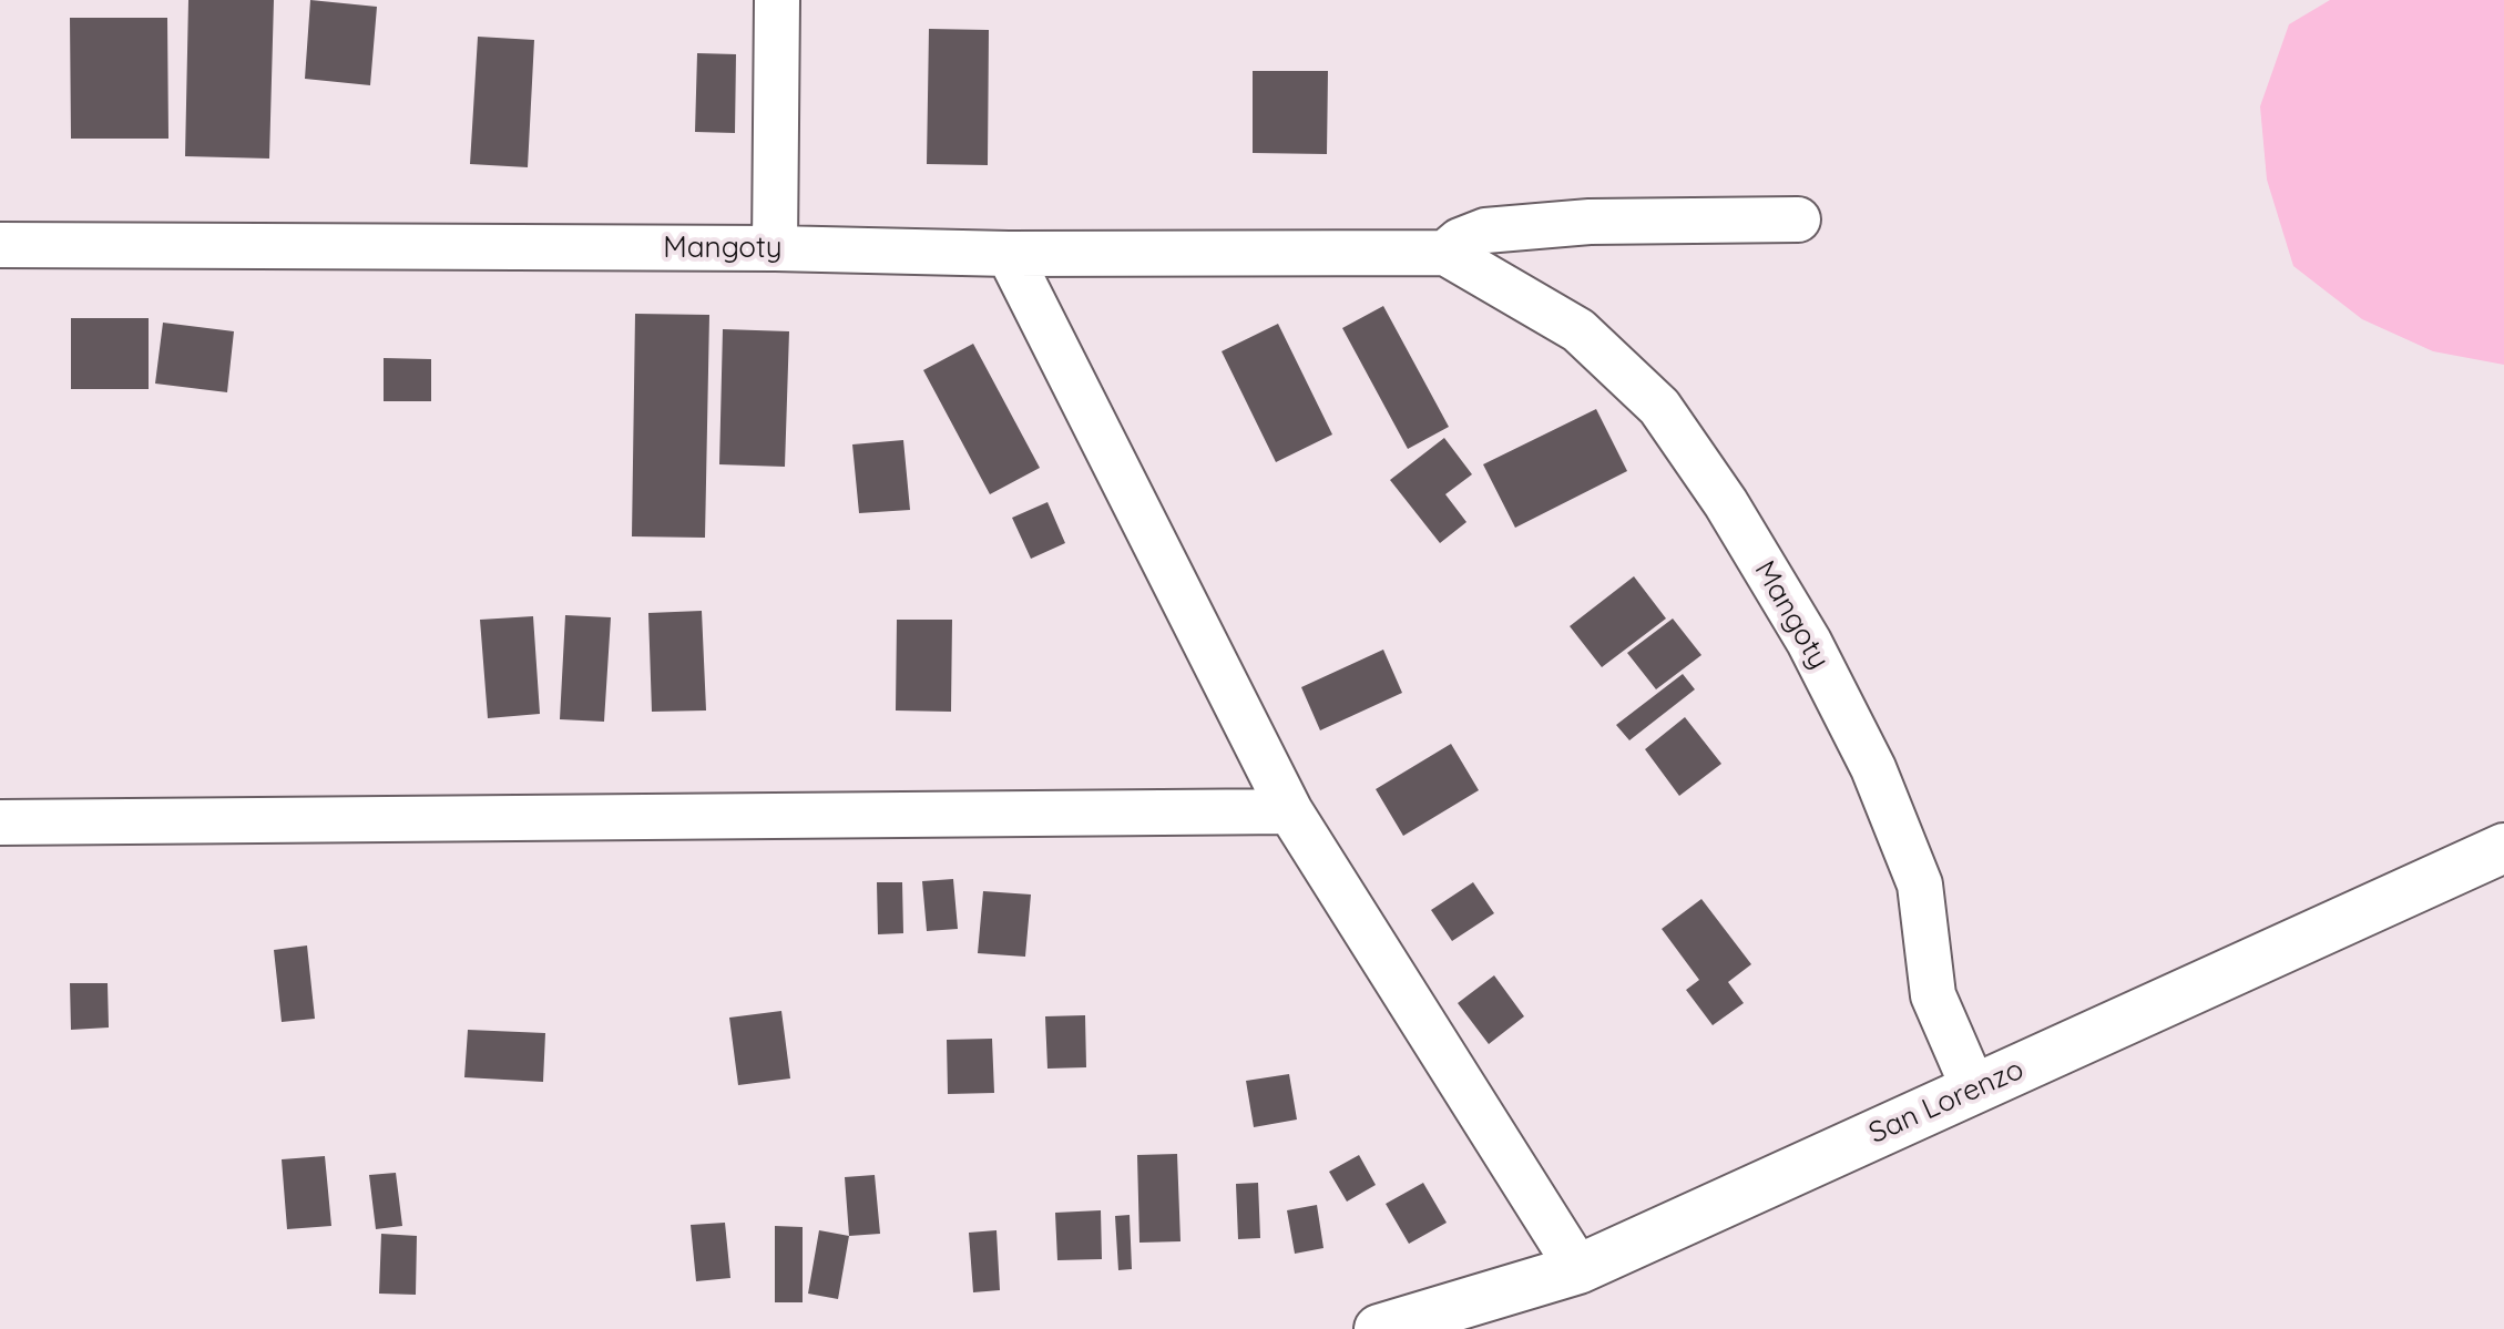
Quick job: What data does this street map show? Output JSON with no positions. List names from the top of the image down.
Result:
{
  "streets": {
    "street": ["Mangoty", "San Lorenzo"]
  },
  "crossings": [
    ["Mangoty", "San Lorenzo"]
  ]
}
